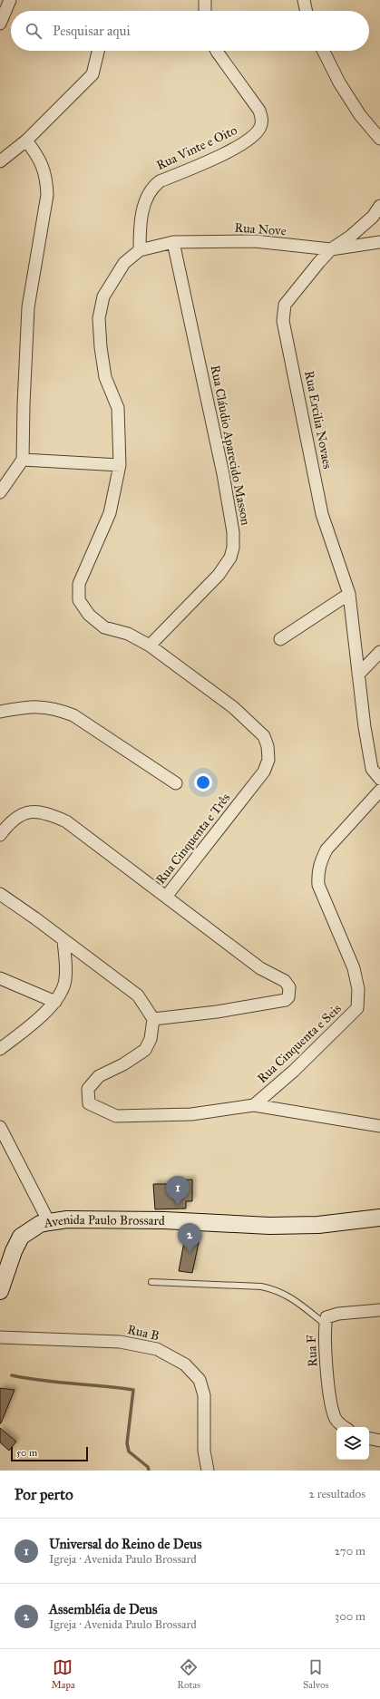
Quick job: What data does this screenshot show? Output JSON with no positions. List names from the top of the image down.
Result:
{
  "streets": {
    "main road": ["Avenida Paulo Brossard"],
    "street": [
      "Rua Vinte e Oito",
      "Rua Nove",
      "Rua Ercilia Novaes",
      "Rua Cláudio Aparecido Masson",
      "Rua Cinquenta e Três",
      "Rua Cinquenta e Seis",
      "Rua B",
      "Rua F"
    ]
  },
  "crossings": [
    ["Rua Vinte e Oito", "Rua Nove"],
    ["Rua Nove", "Rua Ercilia Novaes"],
    ["Rua Nove", "Rua Cláudio Aparecido Masson"],
    ["Rua Cláudio Aparecido Masson", "Rua Cinquenta e Três"]
  ],
  "scale_bar": "50 m",
  "page": {
    "search": "Pesquisar aqui",
    "pins": ["1", "2"],
    "scale": "50 m",
    "heading": ["Por perto", "2 resultados"],
    "list": [
      {
        "mark": "1",
        "name": "Universal do Reino de Deus",
        "note": "Igreja · Avenida Paulo Brossard",
        "value": "270 m"
      },
      {
        "mark": "2",
        "name": "Assembléia de Deus",
        "note": "Igreja · Avenida Paulo Brossard",
        "value": "300 m"
      }
    ],
    "nav": ["Mapa", "Rotas", "Salvos"]
  }
}
